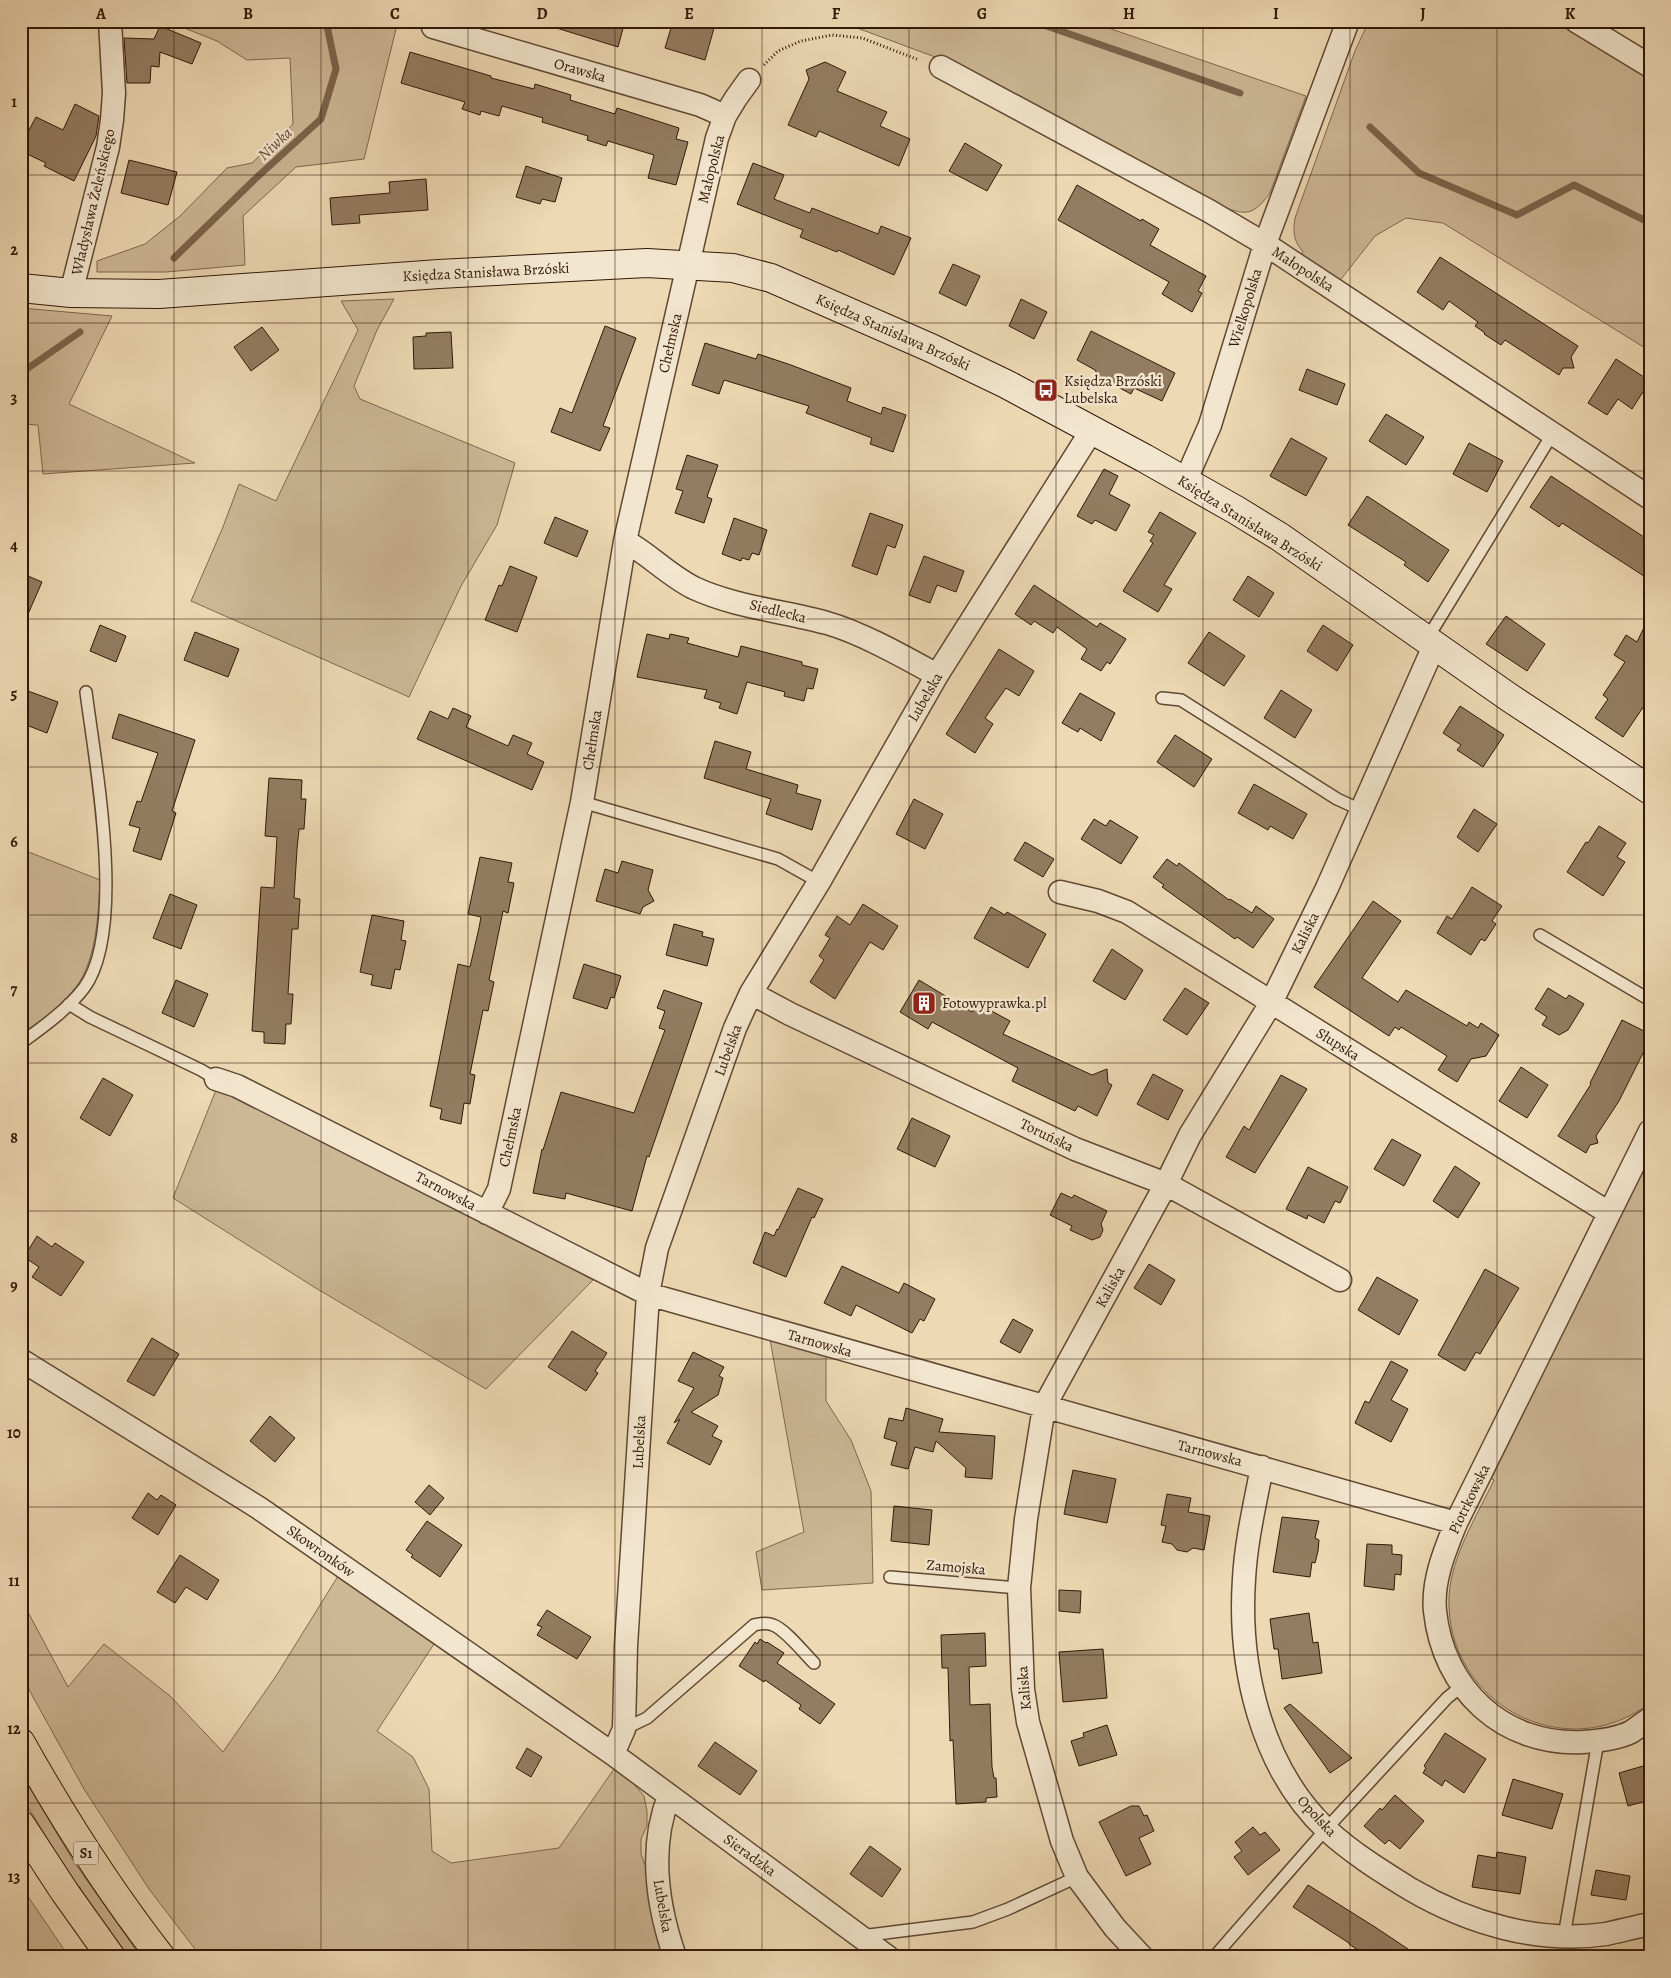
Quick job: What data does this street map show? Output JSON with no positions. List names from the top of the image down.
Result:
{
  "streets": {
    "highway": ["S1"],
    "street": [
      "Orawska",
      "Małopolska",
      "Władysława Żeleńskiego",
      "Księdza Stanisława Brzóski",
      "Wielkopolska",
      "Chełmska",
      "Siedlecka",
      "Lubelska",
      "Kaliska",
      "Słupska",
      "Toruńska",
      "Tarnowska",
      "Piotrkowska",
      "Skowronków",
      "Opolska",
      "Sieradzka"
    ],
    "lane": ["Zamojska"]
  },
  "crossings": [
    ["Orawska", "Małopolska"],
    ["Małopolska", "Księdza Stanisława Brzóski"],
    ["Małopolska", "Wielkopolska"],
    ["Małopolska", "Chełmska"],
    ["Władysława Żeleńskiego", "Księdza Stanisława Brzóski"],
    ["Księdza Stanisława Brzóski", "Wielkopolska"],
    ["Księdza Stanisława Brzóski", "Chełmska"],
    ["Księdza Stanisława Brzóski", "Lubelska"],
    ["Księdza Stanisława Brzóski", "Kaliska"],
    ["Chełmska", "Siedlecka"],
    ["Chełmska", "Tarnowska"],
    ["Siedlecka", "Lubelska"],
    ["Lubelska", "Toruńska"],
    ["Lubelska", "Tarnowska"],
    ["Lubelska", "Skowronków"],
    ["Lubelska", "Sieradzka"],
    ["Kaliska", "Słupska"],
    ["Kaliska", "Toruńska"],
    ["Kaliska", "Tarnowska"],
    ["Kaliska", "Zamojska"],
    ["Słupska", "Piotrkowska"],
    ["Tarnowska", "Piotrkowska"],
    ["Tarnowska", "Opolska"],
    ["Skowronków", "Sieradzka"]
  ],
  "water": ["Niwka"],
  "places": {
    "bus stop": ["Księdza Brzóski Lubelska"],
    "building": ["Fotowyprawka.pl"]
  },
  "grid": {
    "columns": [
      "A",
      "B",
      "C",
      "D",
      "E",
      "F",
      "G",
      "H",
      "I",
      "J",
      "K"
    ],
    "rows": [
      "1",
      "2",
      "3",
      "4",
      "5",
      "6",
      "7",
      "8",
      "9",
      "10",
      "11",
      "12",
      "13"
    ]
  }
}
